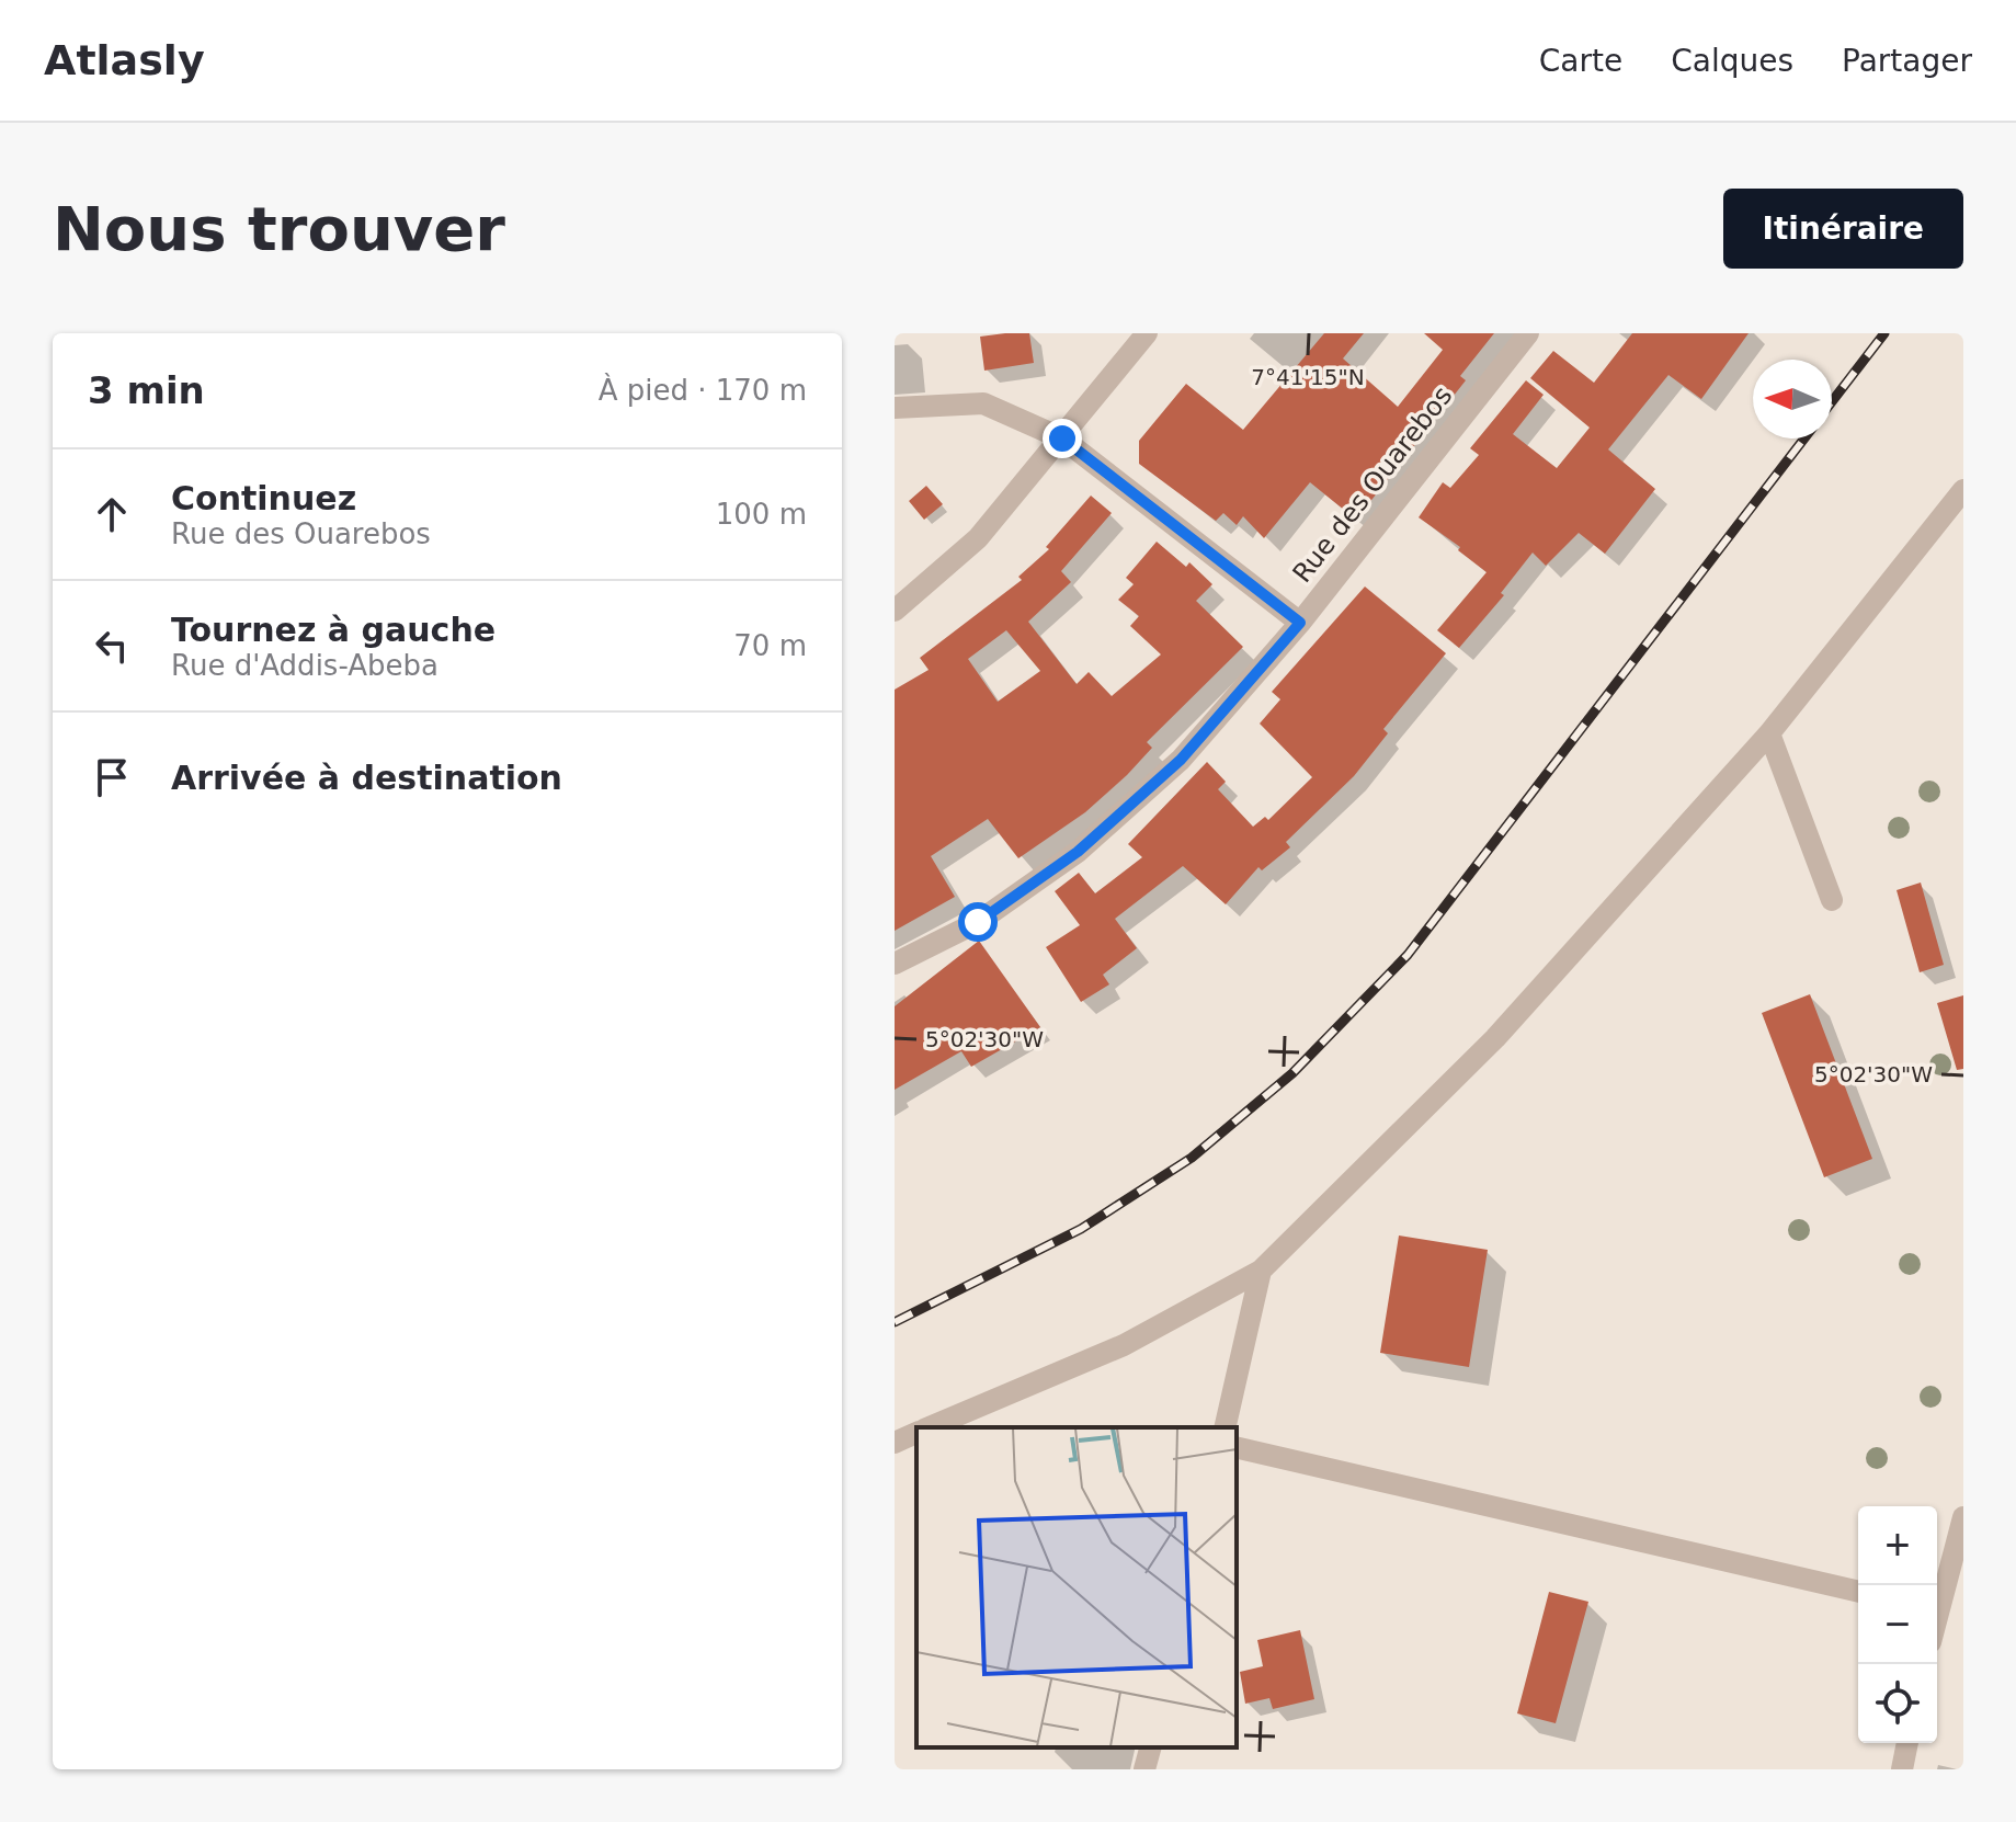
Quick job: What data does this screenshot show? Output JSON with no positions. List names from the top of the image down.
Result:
{
  "streets": {
    "street": ["Rue des Ouarebos"]
  },
  "north": "left",
  "page": {
    "header": "Atlasly",
    "nav": ["Carte", "Calques", "Partager"],
    "buttons": "Itinéraire",
    "title": "Nous trouver",
    "heading": ["3 min", "À pied · 170 m"],
    "list": [
      ["Continuez", "Rue des Ouarebos", "100 m"],
      ["Tournez à gauche", "Rue d'Addis-Abeba", "70 m"],
      "Arrivée à destination"
    ],
    "map_buttons": ["+", "−"]
  },
  "coordinates": ["7°41'15\"N", "5°02'30\"W"]
}
